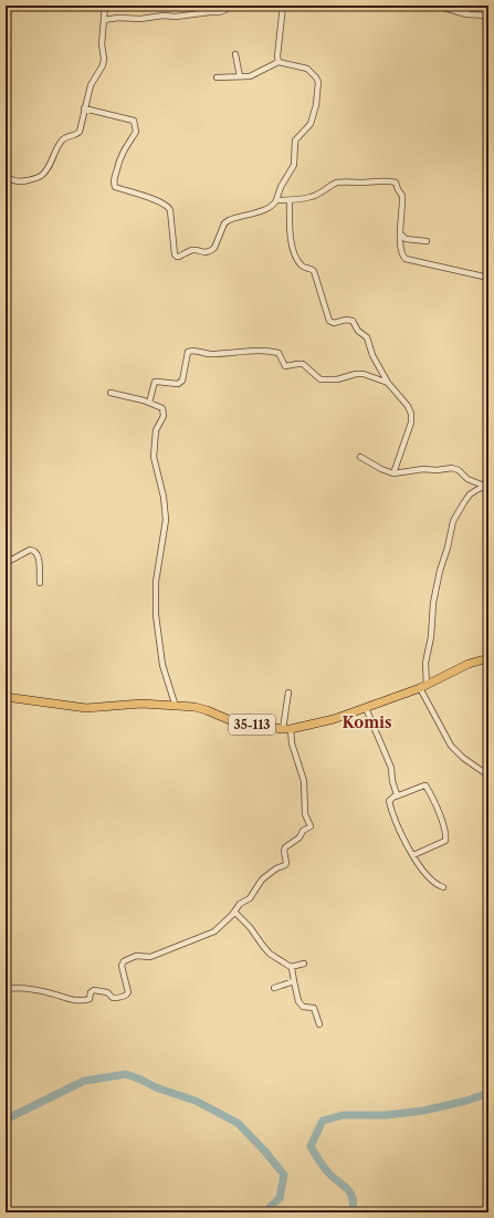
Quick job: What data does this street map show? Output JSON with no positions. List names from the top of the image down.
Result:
{
  "streets": {
    "main road": ["35-113"]
  },
  "districts": ["Komis"]
}
